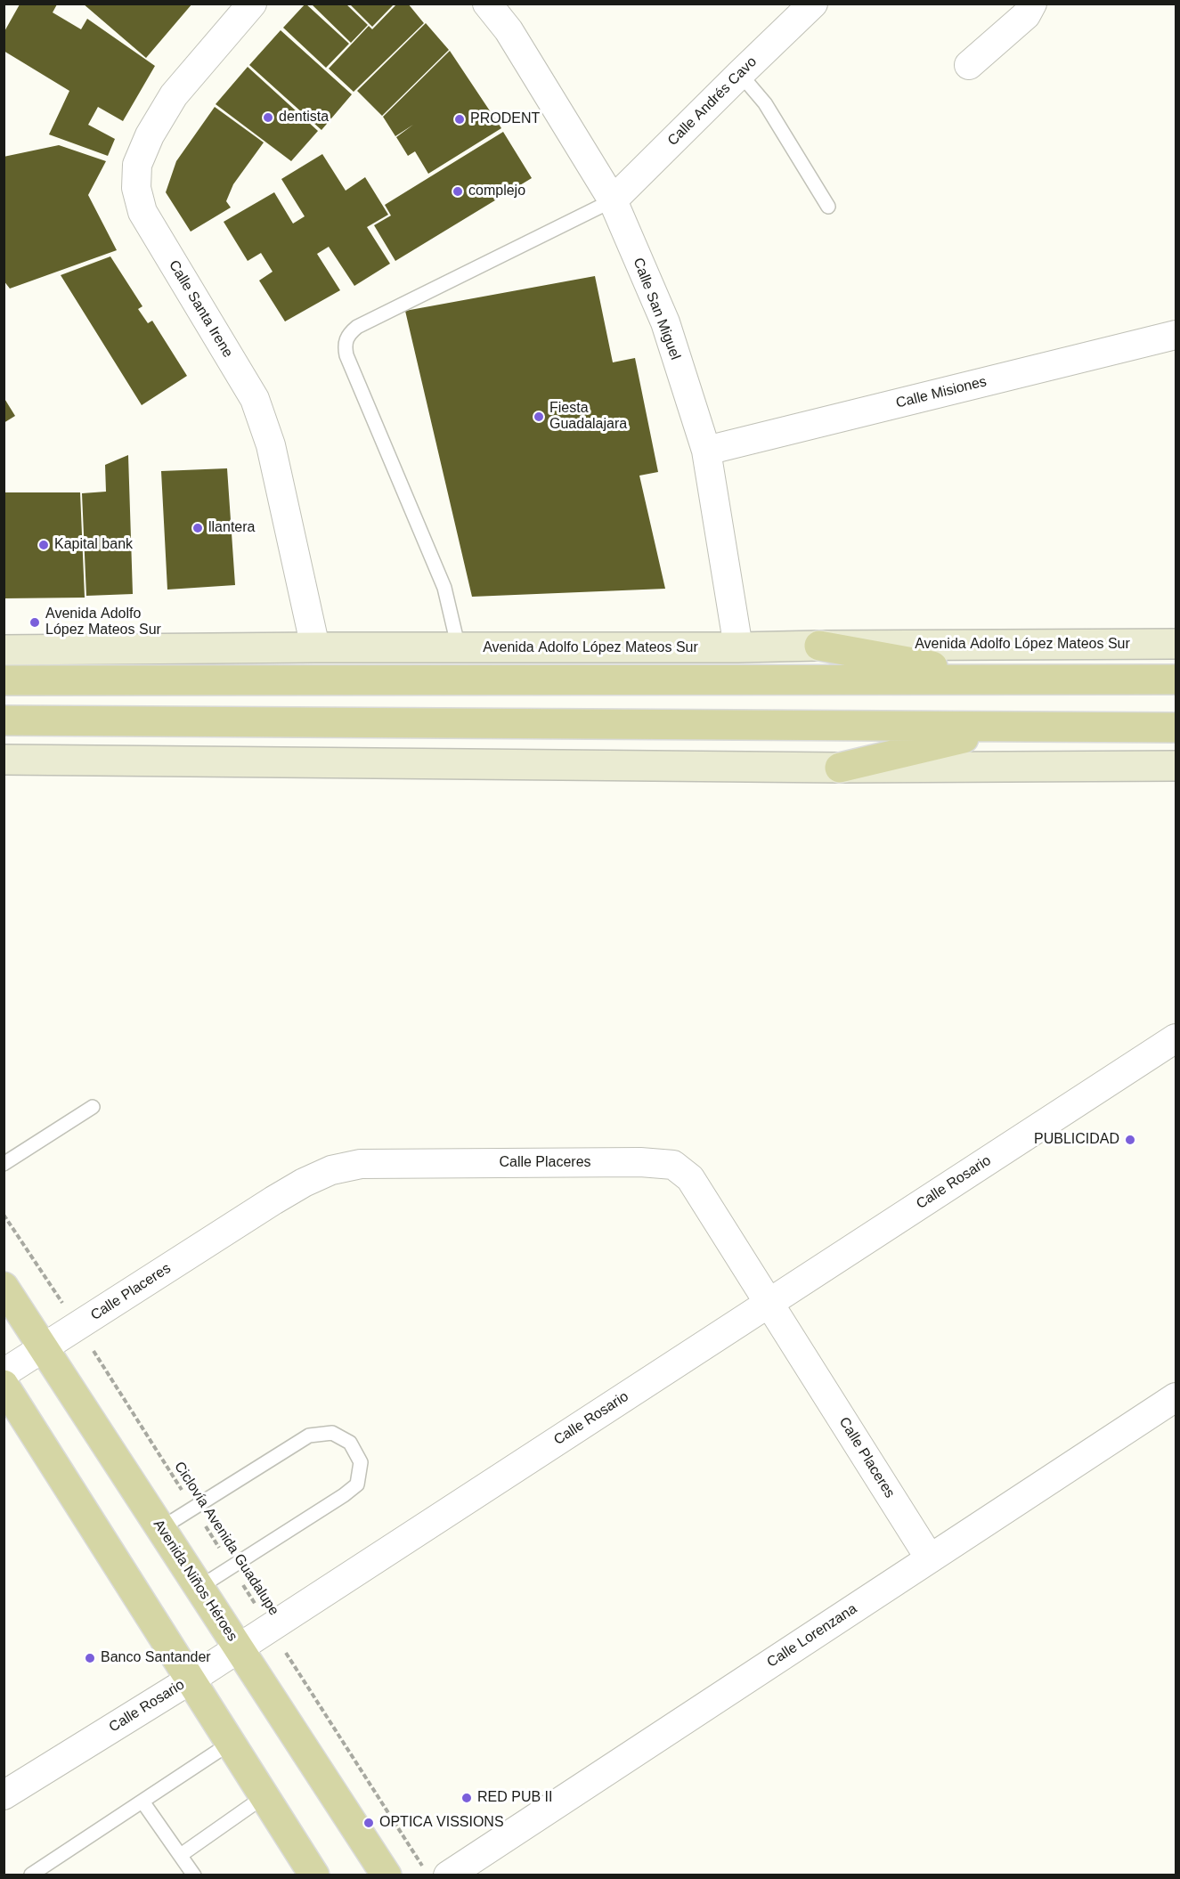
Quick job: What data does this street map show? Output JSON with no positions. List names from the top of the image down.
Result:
{
  "streets": {
    "main road": ["Avenida Adolfo López Mateos Sur", "Avenida Niños Héroes"],
    "street": [
      "Calle Andrés Cavo",
      "Calle Santa Irene",
      "Calle San Miguel",
      "Calle Misiones",
      "Calle Placeres",
      "Calle Rosario",
      "Calle Lorenzana"
    ],
    "path": ["Ciclovía Avenida Guadalupe"]
  },
  "crossings": [
    ["Calle Andrés Cavo", "Calle San Miguel"],
    ["Calle Santa Irene", "Avenida Adolfo López Mateos Sur"],
    ["Calle San Miguel", "Calle Misiones"],
    ["Calle San Miguel", "Avenida Adolfo López Mateos Sur"],
    ["Calle Placeres", "Calle Rosario"],
    ["Calle Placeres", "Ciclovía Avenida Guadalupe"],
    ["Calle Placeres", "Avenida Niños Héroes"],
    ["Calle Placeres", "Calle Lorenzana"],
    ["Calle Rosario", "Ciclovía Avenida Guadalupe"],
    ["Calle Rosario", "Avenida Niños Héroes"],
    ["Ciclovía Avenida Guadalupe", "Calle Lorenzana"]
  ],
  "places": [
    "dentista",
    "PRODENT",
    "complejo",
    "Fiesta Guadalajara",
    "llantera",
    "Kapital bank",
    "Avenida Adolfo López Mateos Sur",
    "PUBLICIDAD",
    "Banco Santander",
    "RED PUB II",
    "OPTICA VISSIONS"
  ]
}
